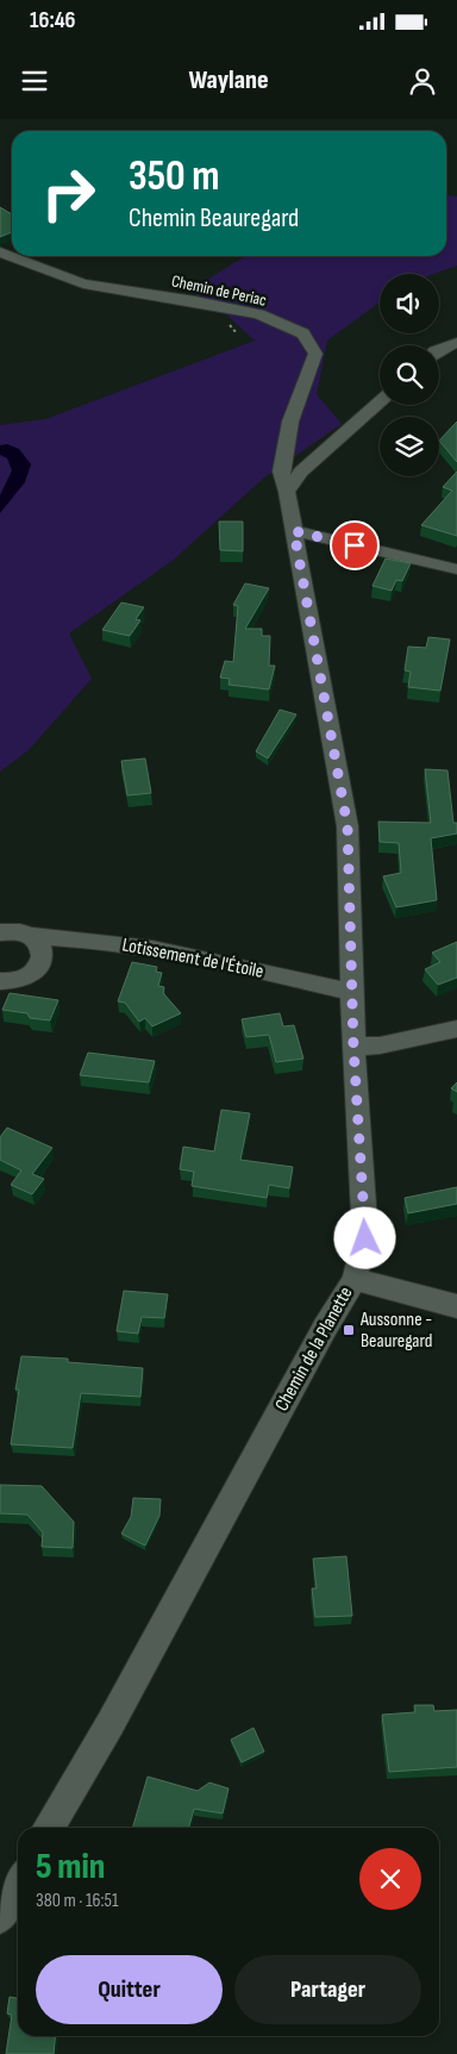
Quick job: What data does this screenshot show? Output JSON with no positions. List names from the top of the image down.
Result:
{
  "streets": {
    "street": ["Chemin de Periac", "Lotissement de l'Étoile", "Chemin de la Planette"]
  },
  "crossings": [
    ["Chemin de Periac", "Chemin de la Planette"],
    ["Lotissement de l'Étoile", "Chemin de la Planette"]
  ],
  "places": {
    "transit": ["Aussonne - Beauregard"]
  },
  "page": {
    "status": "16:46",
    "header": "Waylane",
    "turn": ["350 m", "Chemin Beauregard"],
    "heading": ["5 min", "380 m · 16:51"],
    "buttons": ["Quitter", "Partager"]
  }
}
